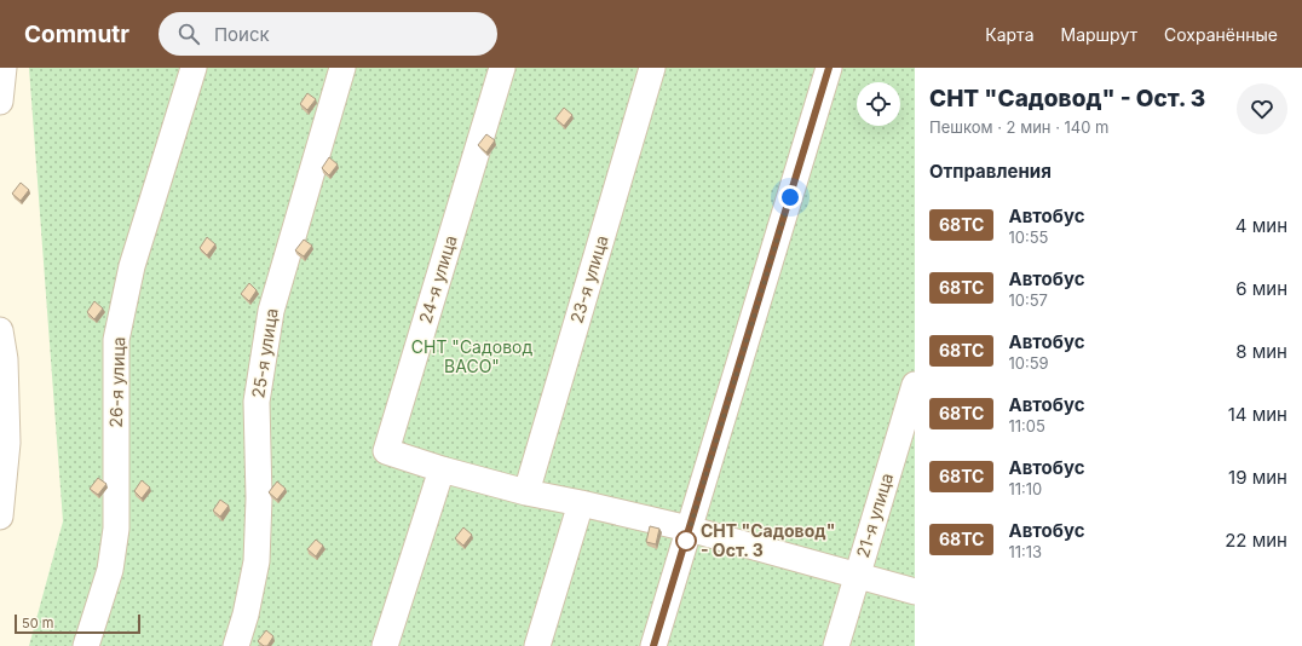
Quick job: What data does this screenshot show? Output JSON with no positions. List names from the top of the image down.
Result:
{
  "streets": {
    "street": [
      "24-я улица",
      "23-я улица",
      "25-я улица",
      "26-я улица",
      "21-я улица"
    ]
  },
  "parks": ["СНТ \"Садовод ВАСО\""],
  "places": ["СНТ \"Садовод\" - Ост. 3"],
  "lines": ["bus line 68ТС"],
  "scale_bar": "50 m",
  "page": {
    "header": "Commutr",
    "search": "Поиск",
    "nav": ["Карта", "Маршрут", "Сохранённые"],
    "heading": [
      ["СНТ \"Садовод\" - Ост. 3", "Пешком · 2 мин · 140 m"],
      "Отправления"
    ],
    "list": [
      {
        "mark": "68ТС",
        "name": "Автобус",
        "note": "10:55",
        "value": "4 мин"
      },
      {
        "mark": "68ТС",
        "name": "Автобус",
        "note": "10:57",
        "value": "6 мин"
      },
      {
        "mark": "68ТС",
        "name": "Автобус",
        "note": "10:59",
        "value": "8 мин"
      },
      {
        "mark": "68ТС",
        "name": "Автобус",
        "note": "11:05",
        "value": "14 мин"
      },
      {
        "mark": "68ТС",
        "name": "Автобус",
        "note": "11:10",
        "value": "19 мин"
      },
      {
        "mark": "68ТС",
        "name": "Автобус",
        "note": "11:13",
        "value": "22 мин"
      }
    ],
    "scale": "50 m"
  }
}
